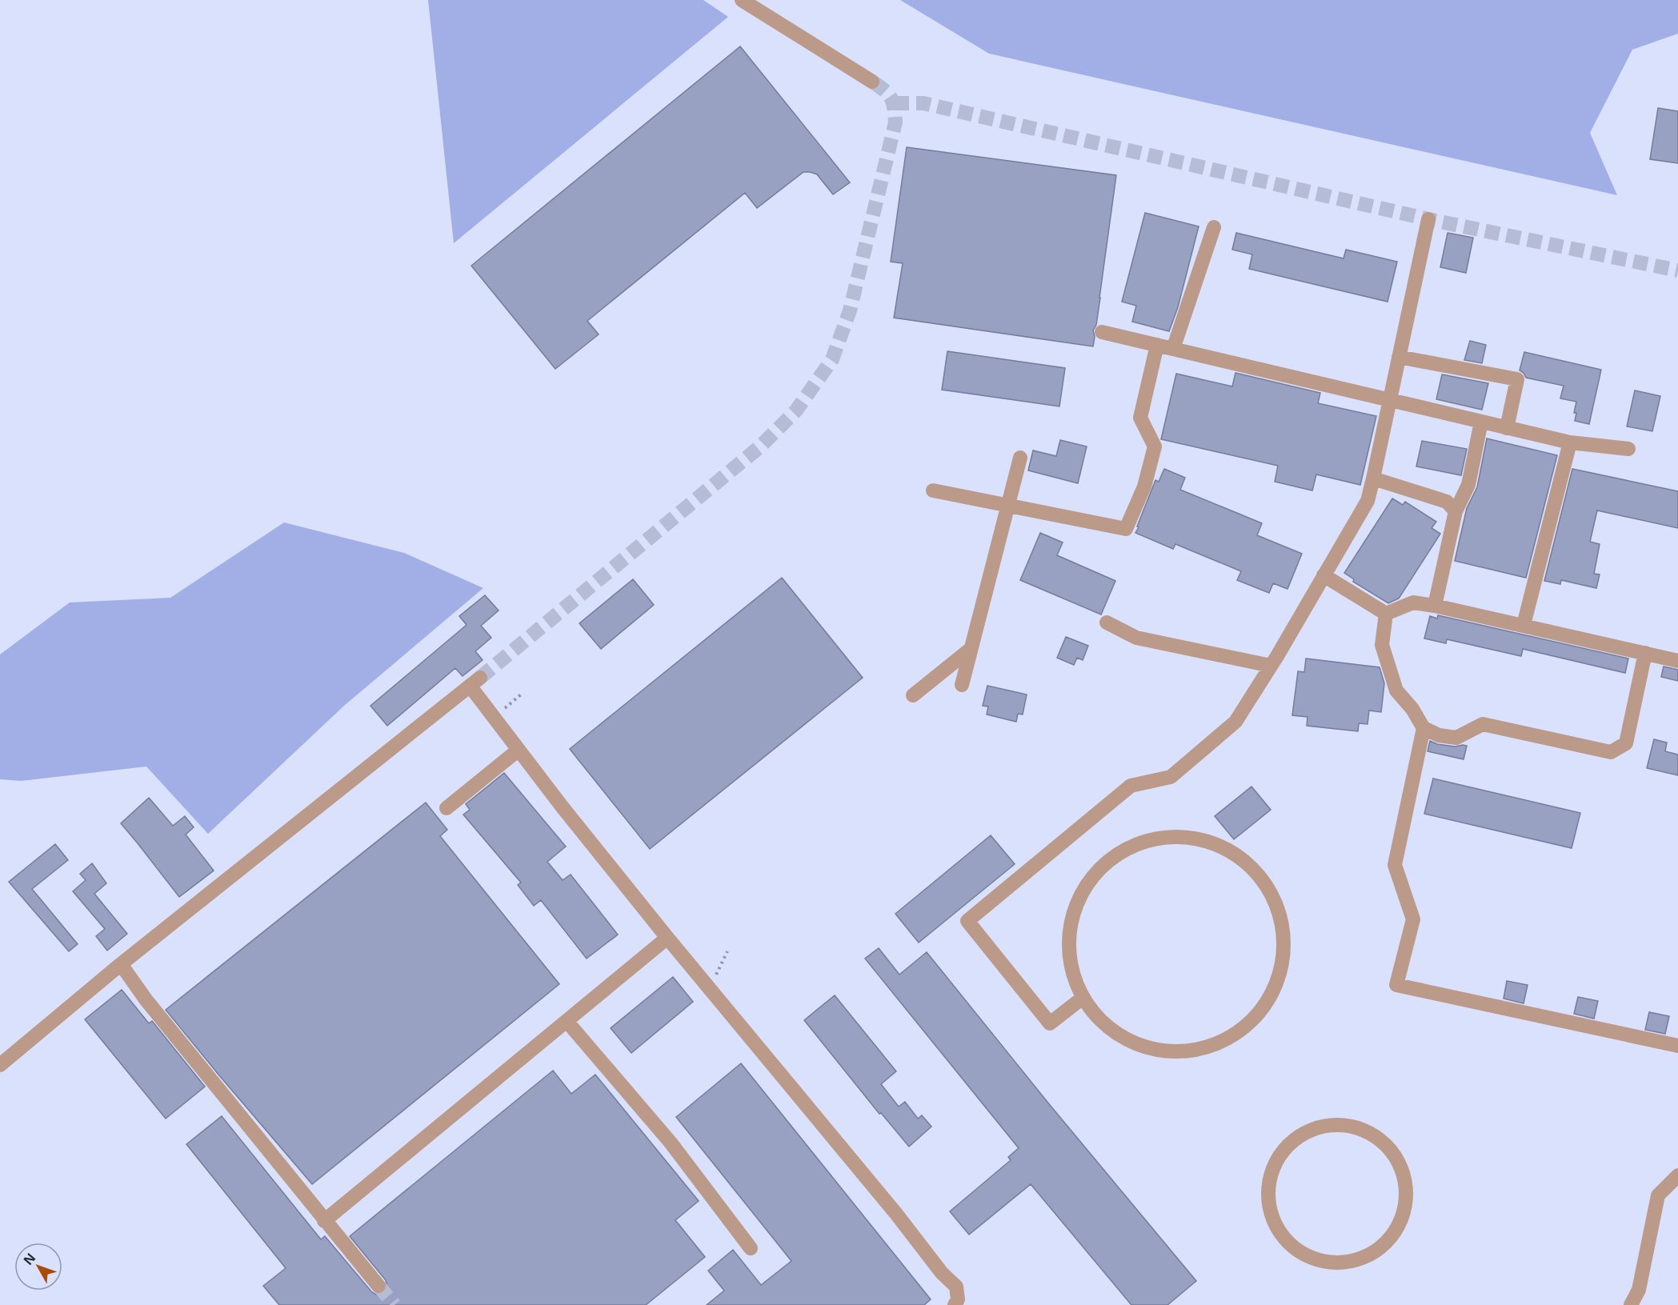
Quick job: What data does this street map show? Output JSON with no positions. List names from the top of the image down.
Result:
{
  "north": "top left"
}
